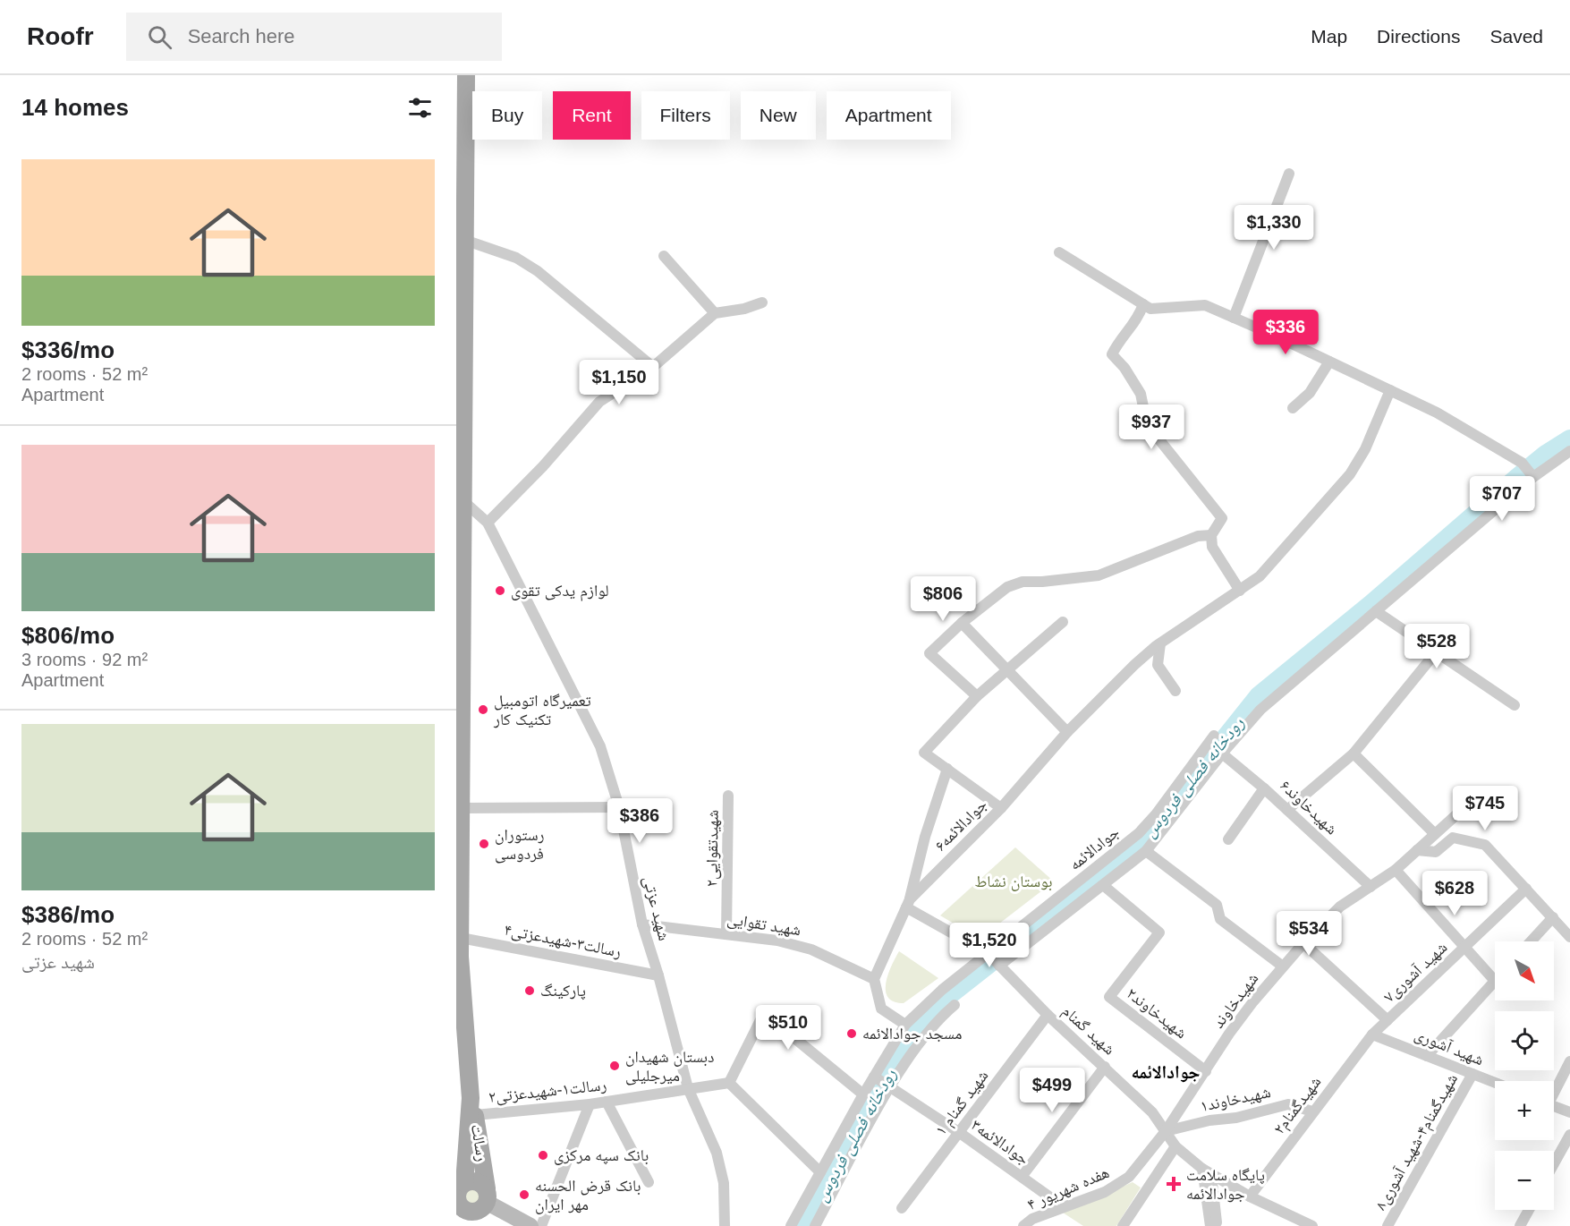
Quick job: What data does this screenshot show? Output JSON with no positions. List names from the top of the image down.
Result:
{
  "streets": {
    "main road": ["رسالت"],
    "street": [
      "شهیدخاوند۶",
      "جوادالائمه۶",
      "شهیدتقوایی۲",
      "جوادالائمه",
      "شهید عزتی",
      "شهید تقوایی",
      "رسالت۳-شهیدعزتی۴",
      "شهید آشوری۷",
      "شهیدخاوند",
      "شهیدخاوند۲",
      "شهید گمنام",
      "شهید آشوری",
      "رسالت۱-شهیدعزتی۲",
      "شهیدخاوند۱",
      "شهید گمنام ۱",
      "شهیدگمنام۲",
      "جوادالائمه۳",
      "شهیدگمنام۴-شهید آشوری۸",
      "هفده شهریور ۴"
    ]
  },
  "crossings": [
    ["شهیدخاوند۶", "شهیدخاوند"],
    ["جوادالائمه۶", "شهید تقوایی"],
    ["جوادالائمه۶", "شهید گمنام"],
    ["شهیدتقوایی۲", "شهید تقوایی"],
    ["جوادالائمه", "شهید گمنام"],
    ["جوادالائمه", "جوادالائمه۳"],
    ["شهید عزتی", "شهید تقوایی"],
    ["شهید عزتی", "رسالت۳-شهیدعزتی۴"],
    ["شهید عزتی", "رسالت۱-شهیدعزتی۲"],
    ["شهید عزتی", "رسالت"],
    ["رسالت۳-شهیدعزتی۴", "رسالت"],
    ["شهید آشوری۷", "شهید آشوری"],
    ["شهید آشوری۷", "شهیدگمنام۲"],
    ["شهیدخاوند", "شهیدخاوند۲"],
    ["شهیدخاوند", "شهید گمنام"],
    ["شهیدخاوند", "شهیدخاوند۱"],
    ["شهیدخاوند", "هفده شهریور ۴"],
    ["شهید گمنام", "شهیدخاوند۱"],
    ["شهید گمنام", "شهید گمنام ۱"],
    ["شهید گمنام", "شهیدگمنام۲"],
    ["شهید گمنام", "هفده شهریور ۴"],
    ["شهید آشوری", "شهیدگمنام۲"],
    ["شهید آشوری", "شهیدگمنام۴-شهید آشوری۸"],
    ["رسالت۱-شهیدعزتی۲", "رسالت"],
    ["شهیدخاوند۱", "شهیدگمنام۲"],
    ["شهیدخاوند۱", "هفده شهریور ۴"],
    ["شهید گمنام ۱", "جوادالائمه۳"],
    ["جوادالائمه۳", "هفده شهریور ۴"]
  ],
  "districts": ["جوادالائمه"],
  "water": ["رودخانه فصلی فردوس"],
  "parks": ["بوستان نشاط"],
  "places": {
    "other": [
      "لوازم یدکی تقوی",
      "تعمیرگاه اتومبیل تکنیک کار",
      "رستوران فردوسی",
      "پارکینگ",
      "مسجد جوادالائمه",
      "دبستان شهیدان میرجلیلی",
      "بانک سپه مرکزی",
      "بانک قرض الحسنه مهر ایران"
    ],
    "health": ["پایگاه سلامت جوادالائمه"]
  },
  "north": "bottom right",
  "page": {
    "header": "Roofr",
    "search": "Search here",
    "nav": ["Map", "Directions", "Saved"],
    "heading": "14 homes",
    "chip": [
      "Buy",
      "Rent",
      "Filters",
      "New",
      "Apartment"
    ],
    "list": [
      {
        "name": "$336/mo",
        "note": "2 rooms · 52 m² · Apartment"
      },
      {
        "name": "$806/mo",
        "note": "3 rooms · 92 m² · Apartment"
      },
      {
        "name": "$386/mo",
        "note": "2 rooms · 52 m² · شهید عزتی"
      }
    ],
    "price": [
      "$1,330",
      "$336",
      "$1,150",
      "$937",
      "$707",
      "$806",
      "$528",
      "$745",
      "$386",
      "$628",
      "$534",
      "$1,520",
      "$510",
      "$499"
    ],
    "map_buttons": ["+", "−"]
  }
}
